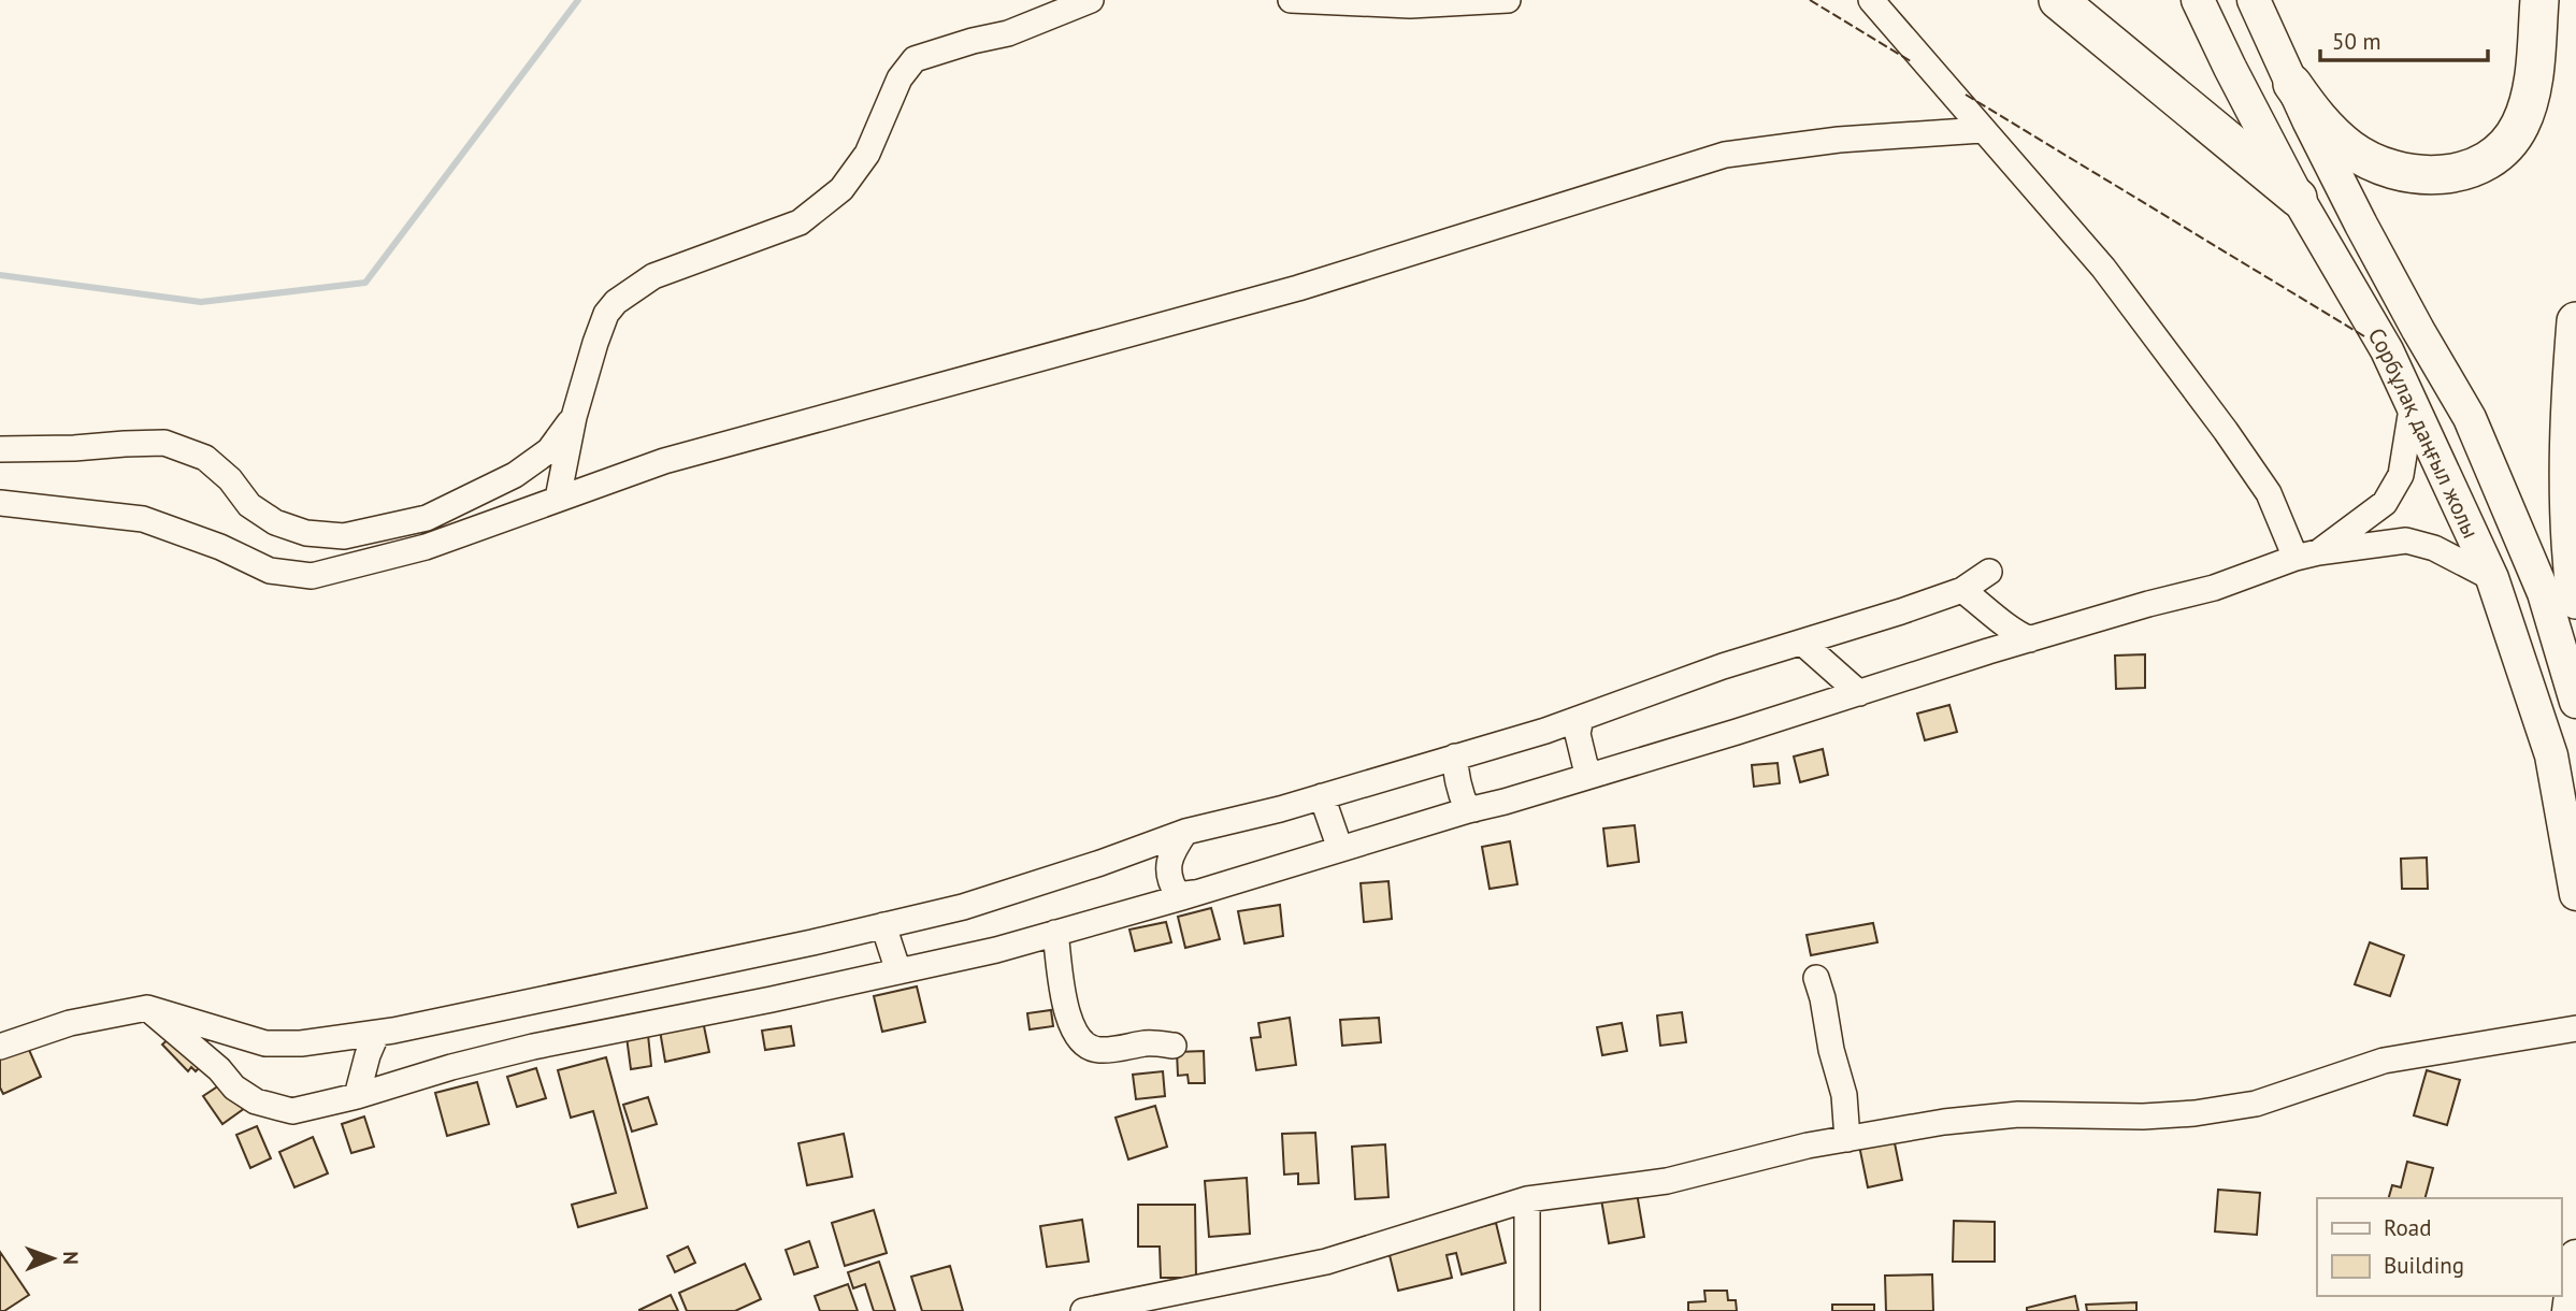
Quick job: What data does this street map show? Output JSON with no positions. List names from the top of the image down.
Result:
{
  "streets": {
    "main road": ["Сорбұлақ даңғыл жолы"]
  },
  "legend": ["Road", "Building"],
  "scale_bar": "50 m",
  "north": "right"
}
